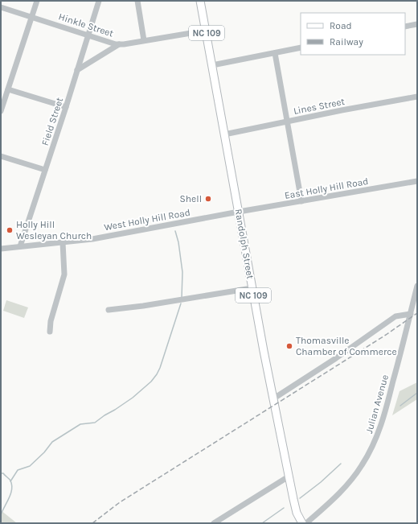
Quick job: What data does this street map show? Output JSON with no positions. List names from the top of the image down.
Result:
{
  "streets": {
    "main road": ["NC 109", "Randolph Street"],
    "street": [
      "Hinkle Street",
      "Lines Street",
      "Field Street",
      "East Holly Hill Road",
      "West Holly Hill Road",
      "Julian Avenue"
    ]
  },
  "crossings": [
    ["Hinkle Street", "Field Street"],
    ["Hinkle Street", "Randolph Street"],
    ["Lines Street", "Randolph Street"],
    ["Field Street", "West Holly Hill Road"],
    ["East Holly Hill Road", "West Holly Hill Road"],
    ["East Holly Hill Road", "Randolph Street"],
    ["West Holly Hill Road", "Randolph Street"]
  ],
  "places": ["Shell", "Holly Hill Wesleyan Church", "Thomasville Chamber of Commerce"],
  "legend": ["Road", "Railway"]
}
